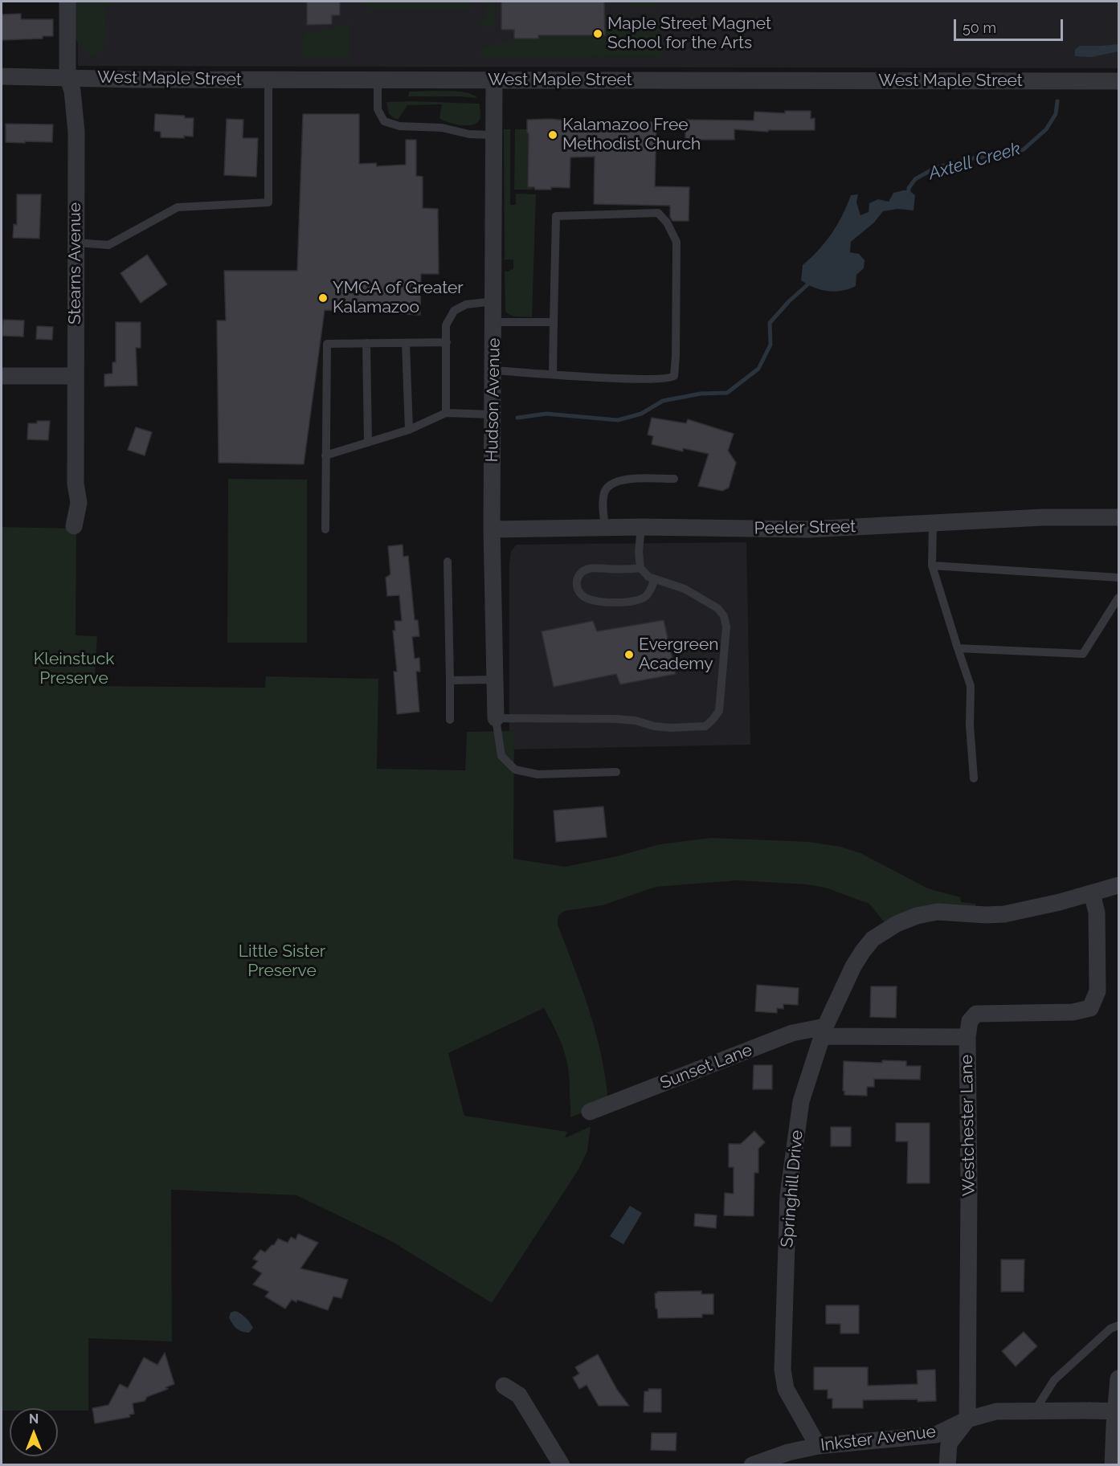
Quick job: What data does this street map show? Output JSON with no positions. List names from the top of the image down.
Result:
{
  "streets": {
    "street": [
      "West Maple Street",
      "Stearns Avenue",
      "Hudson Avenue",
      "Peeler Street",
      "Sunset Lane",
      "Westchester Lane",
      "Springhill Drive",
      "Inkster Avenue"
    ]
  },
  "crossings": [
    ["West Maple Street", "Stearns Avenue"],
    ["West Maple Street", "Hudson Avenue"],
    ["Hudson Avenue", "Peeler Street"],
    ["Sunset Lane", "Westchester Lane"],
    ["Sunset Lane", "Springhill Drive"],
    ["Westchester Lane", "Springhill Drive"],
    ["Westchester Lane", "Inkster Avenue"],
    ["Springhill Drive", "Inkster Avenue"]
  ],
  "water": ["Axtell Creek"],
  "parks": ["Kleinstuck Preserve", "Little Sister Preserve"],
  "places": [
    "Maple Street Magnet School for the Arts",
    "Kalamazoo Free Methodist Church",
    "YMCA of Greater Kalamazoo",
    "Evergreen Academy"
  ],
  "scale_bar": "50 m",
  "north": "top"
}
